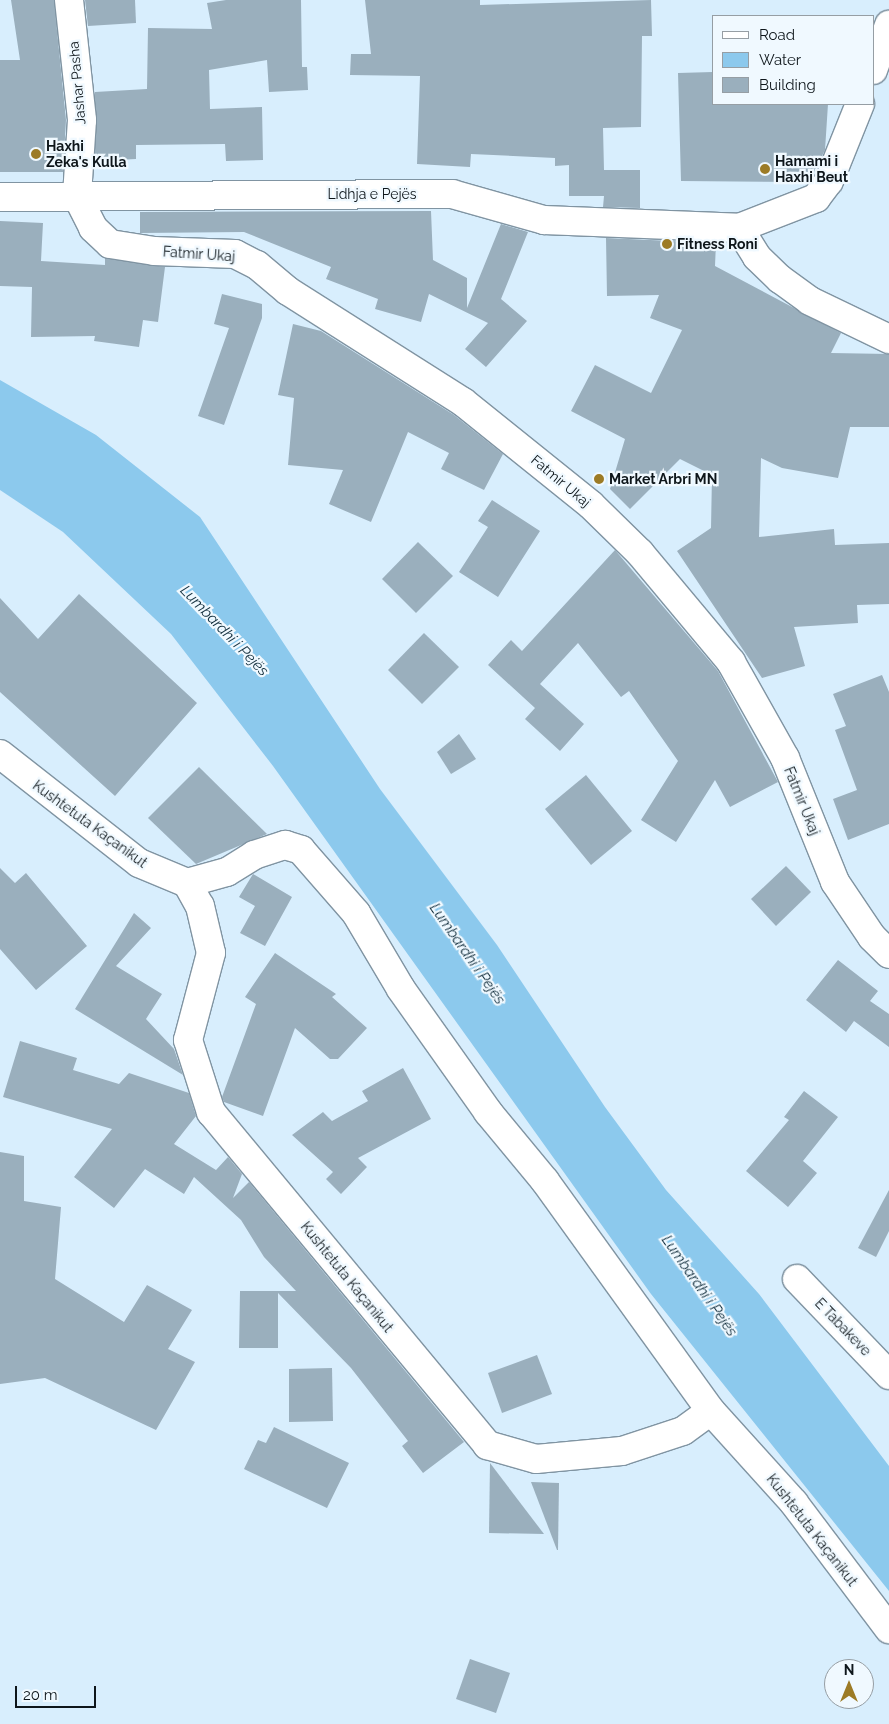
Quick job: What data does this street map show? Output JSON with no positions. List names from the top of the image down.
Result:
{
  "streets": {
    "street": [
      "Jashar Pasha",
      "Lidhja e Pejës",
      "Fatmir Ukaj",
      "Kushtetuta Kaçanikut",
      "E Tabakeve"
    ]
  },
  "crossings": [
    ["Jashar Pasha", "Lidhja e Pejës"],
    ["Jashar Pasha", "Fatmir Ukaj"],
    ["Lidhja e Pejës", "Fatmir Ukaj"]
  ],
  "water": ["Lumbardhi i Pejës"],
  "places": [
    "Haxhi Zeka's Kulla",
    "Hamami i Haxhi Beut",
    "Fitness Roni",
    "Market Arbri MN"
  ],
  "legend": ["Road", "Water", "Building"],
  "scale_bar": "20 m",
  "north": "top"
}
